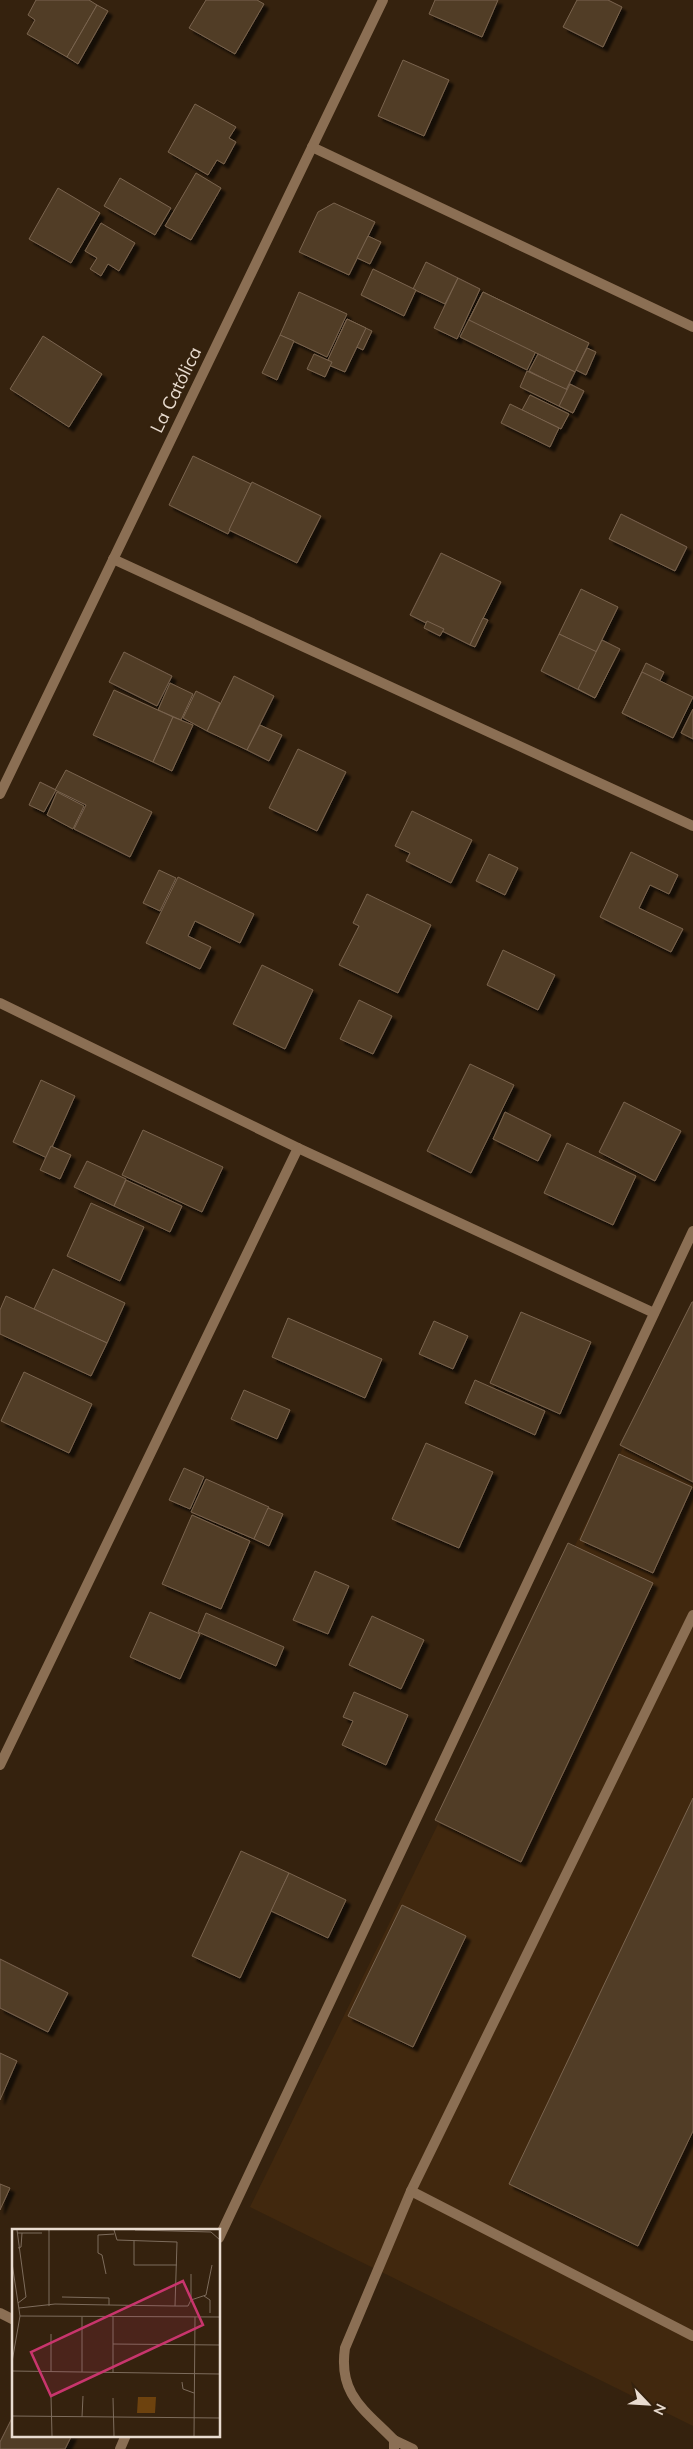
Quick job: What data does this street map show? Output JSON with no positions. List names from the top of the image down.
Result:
{
  "streets": {
    "street": ["La Católica"]
  },
  "north": "bottom right"
}
